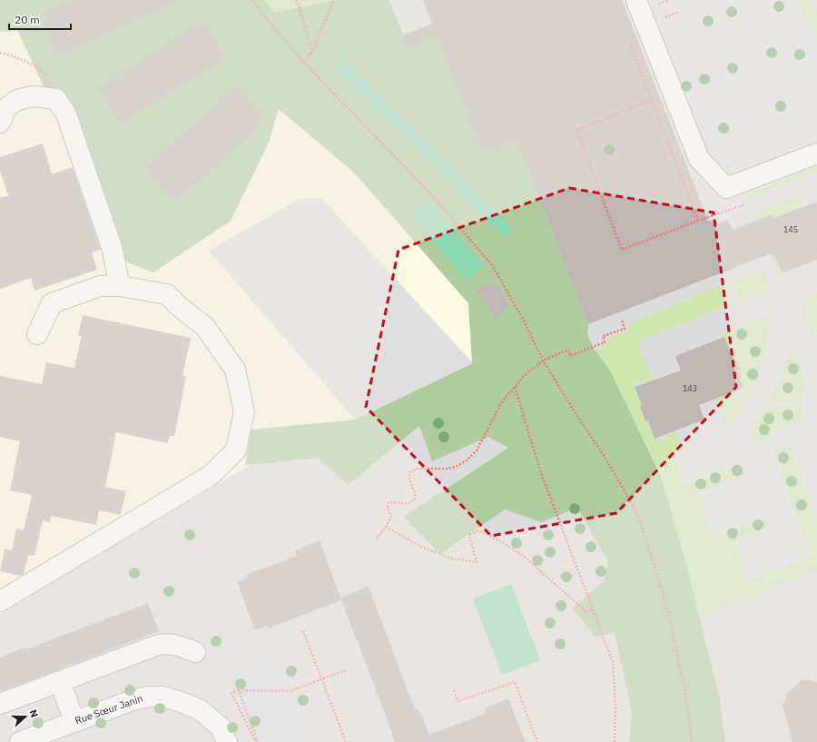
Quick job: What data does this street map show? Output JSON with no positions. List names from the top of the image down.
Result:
{
  "streets": {
    "street": ["Rue Sœur Janin"]
  },
  "house_numbers": ["145", "143"],
  "scale_bar": "20 m",
  "north": "right"
}
